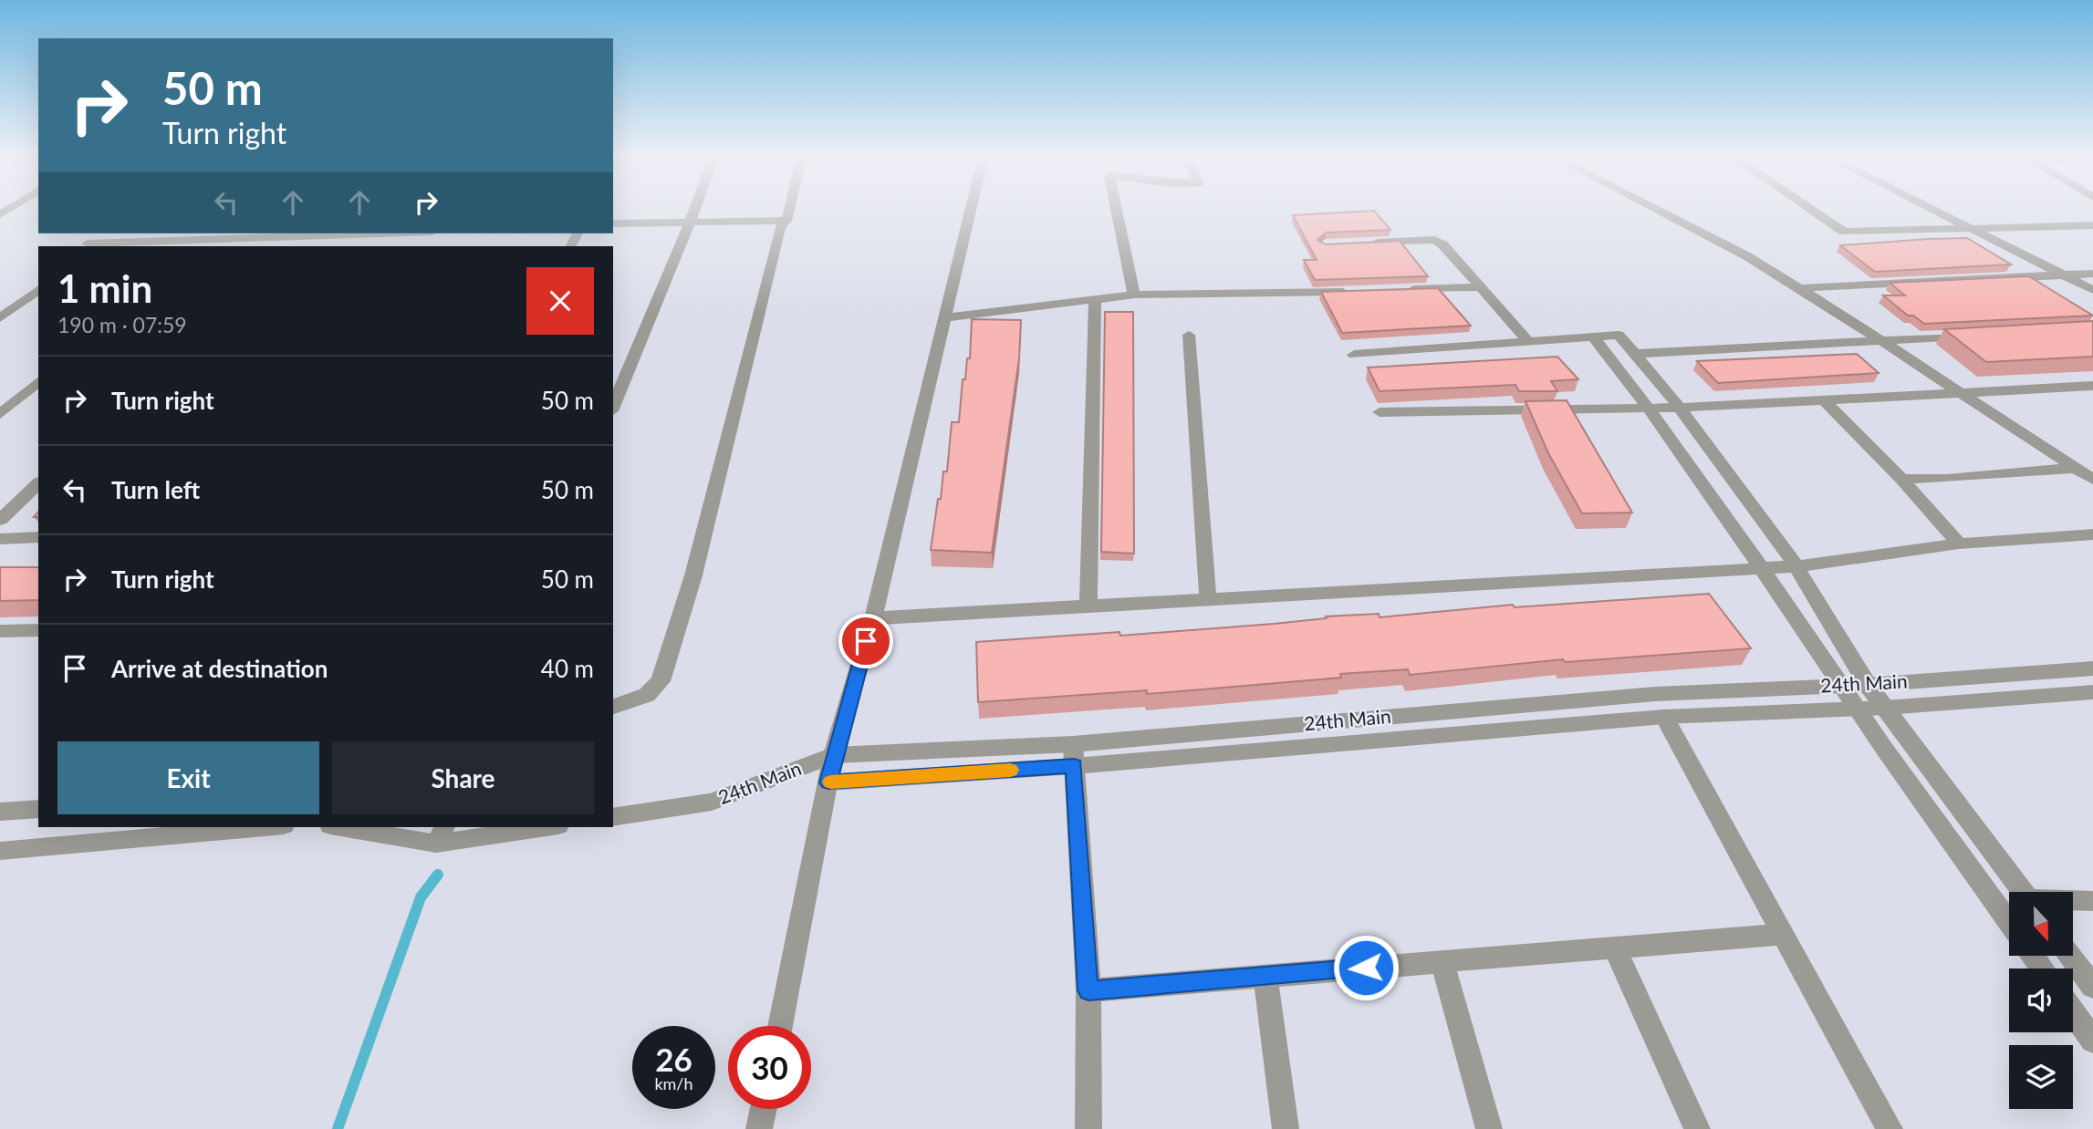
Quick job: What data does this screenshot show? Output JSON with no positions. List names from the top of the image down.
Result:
{
  "streets": {
    "street": ["24th Main"]
  },
  "north": "bottom",
  "page": {
    "turn": ["50 m", "Turn right"],
    "heading": ["1 min", "190 m · 07:59"],
    "list": [
      {
        "name": "Turn right",
        "value": "50 m"
      },
      {
        "name": "Turn left",
        "value": "50 m"
      },
      {
        "name": "Turn right",
        "value": "50 m"
      },
      {
        "name": "Arrive at destination",
        "value": "40 m"
      }
    ],
    "buttons": ["Exit", "Share"],
    "speed": "26 km/h",
    "limit": "30"
  }
}
